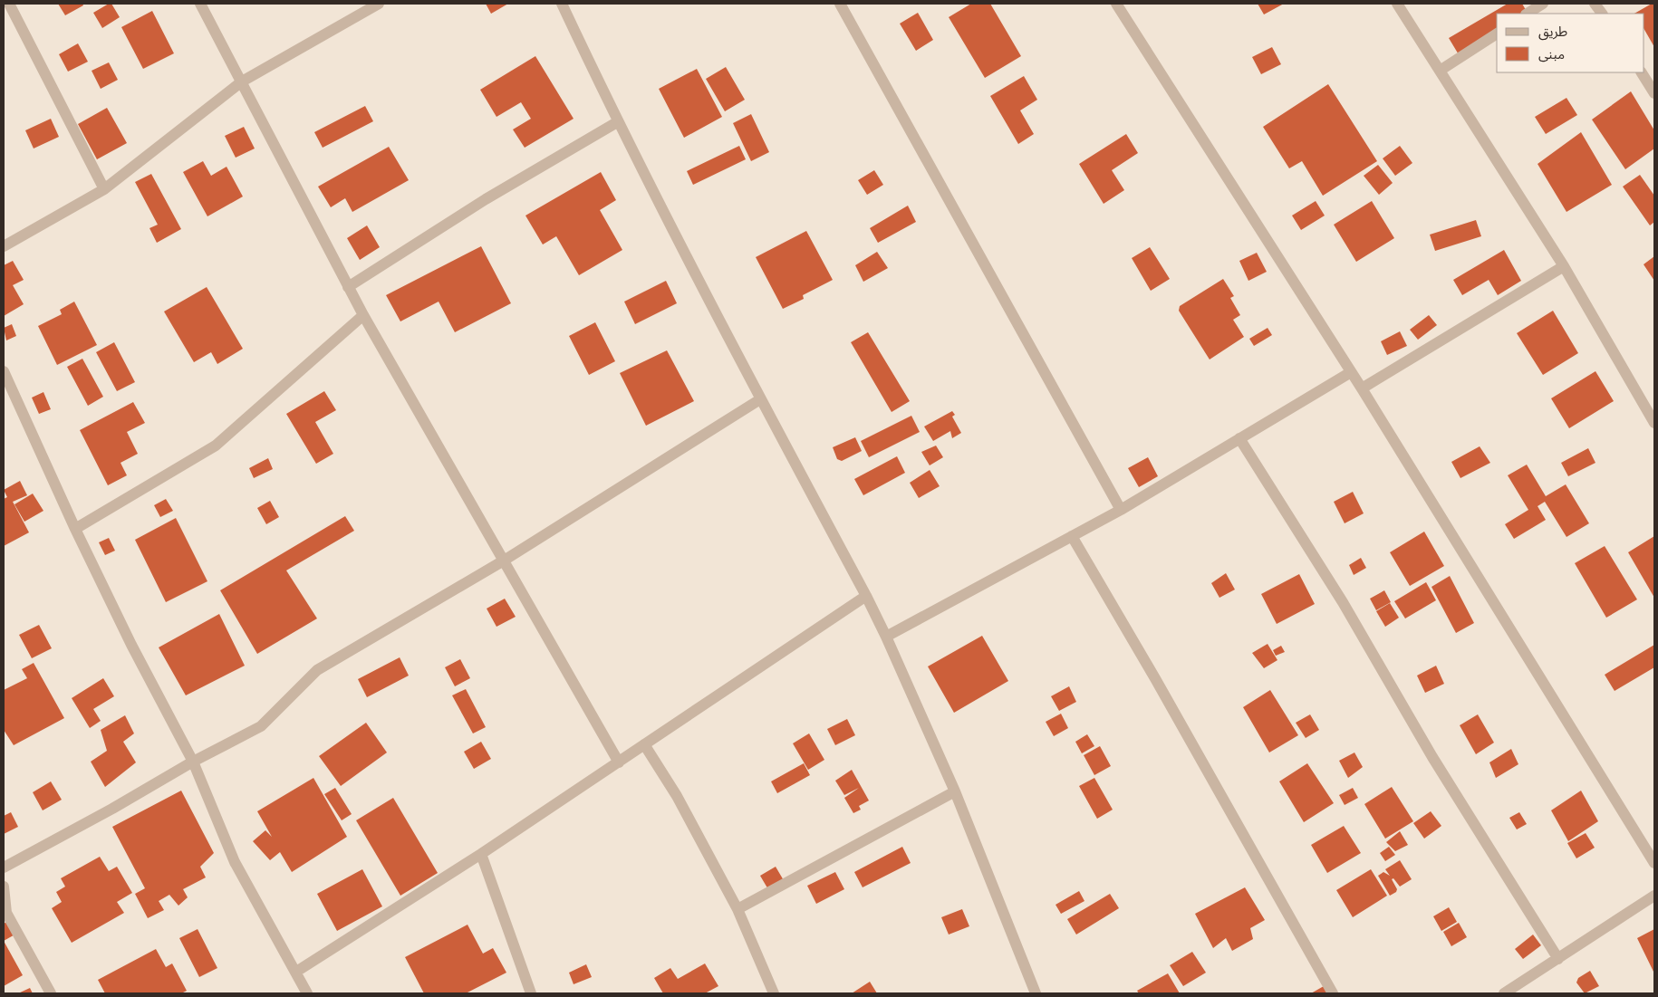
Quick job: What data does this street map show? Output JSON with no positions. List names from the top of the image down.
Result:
{
  "legend": ["طريق", "مبنى"]
}
